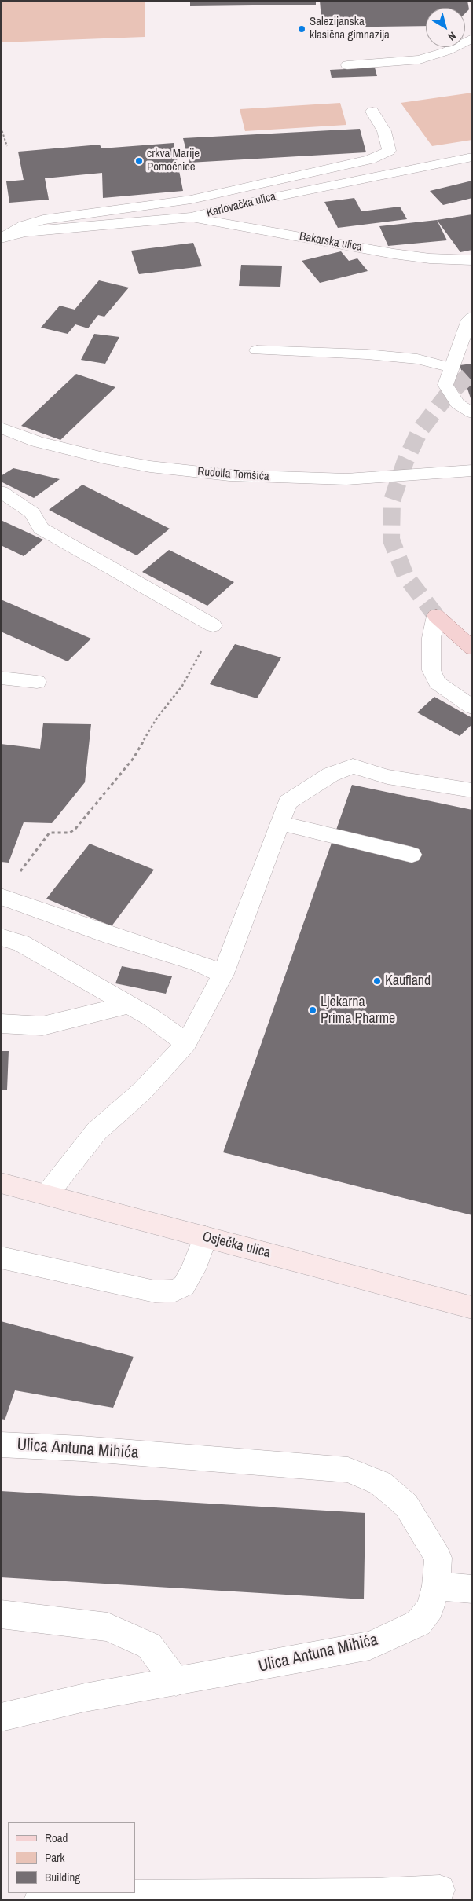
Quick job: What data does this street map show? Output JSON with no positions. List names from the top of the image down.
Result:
{
  "streets": {
    "main road": ["Osječka ulica"],
    "street": [
      "Karlovačka ulica",
      "Bakarska ulica",
      "Rudolfa Tomšića",
      "Ulica Antuna Mihića"
    ]
  },
  "crossings": [
    ["Karlovačka ulica", "Bakarska ulica"]
  ],
  "places": [
    "Salezijanska klasična gimnazija",
    "crkva Marije Pomoćnice",
    "Kaufland",
    "Ljekarna Prima Pharme"
  ],
  "legend": ["Road", "Park", "Building"],
  "north": "bottom right"
}
